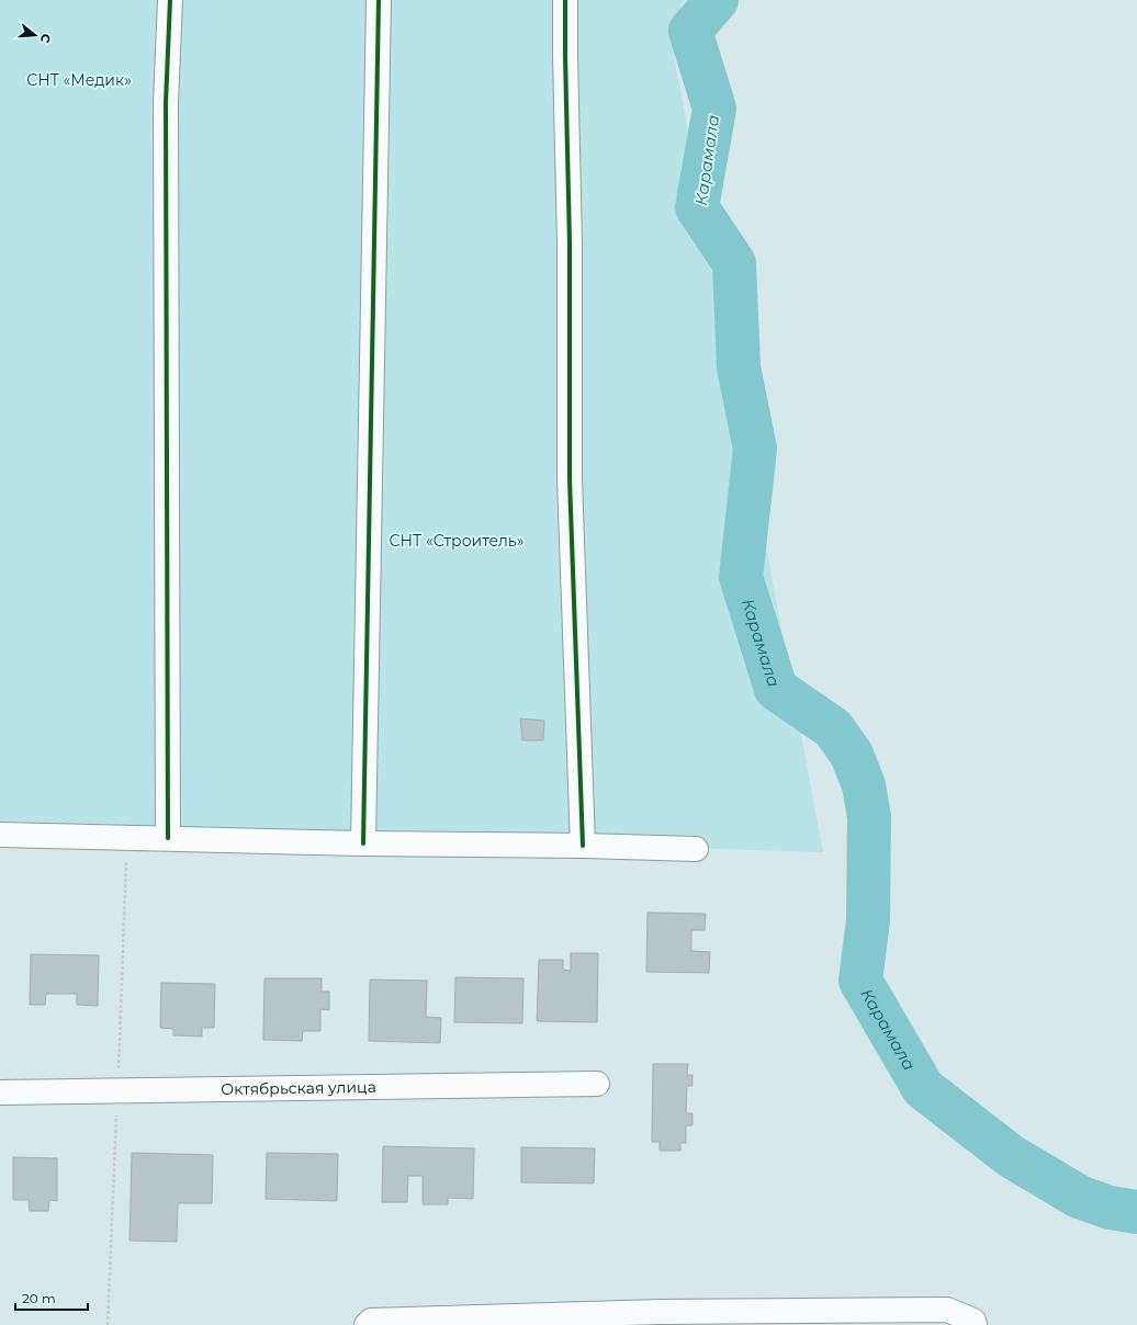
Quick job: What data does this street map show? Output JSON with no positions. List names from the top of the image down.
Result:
{
  "streets": {
    "street": ["Октябрьская улица"]
  },
  "water": ["Карамала"],
  "parks": ["СНТ «Медик»", "СНТ «Строитель»"],
  "scale_bar": "20 m",
  "north": "right"
}
